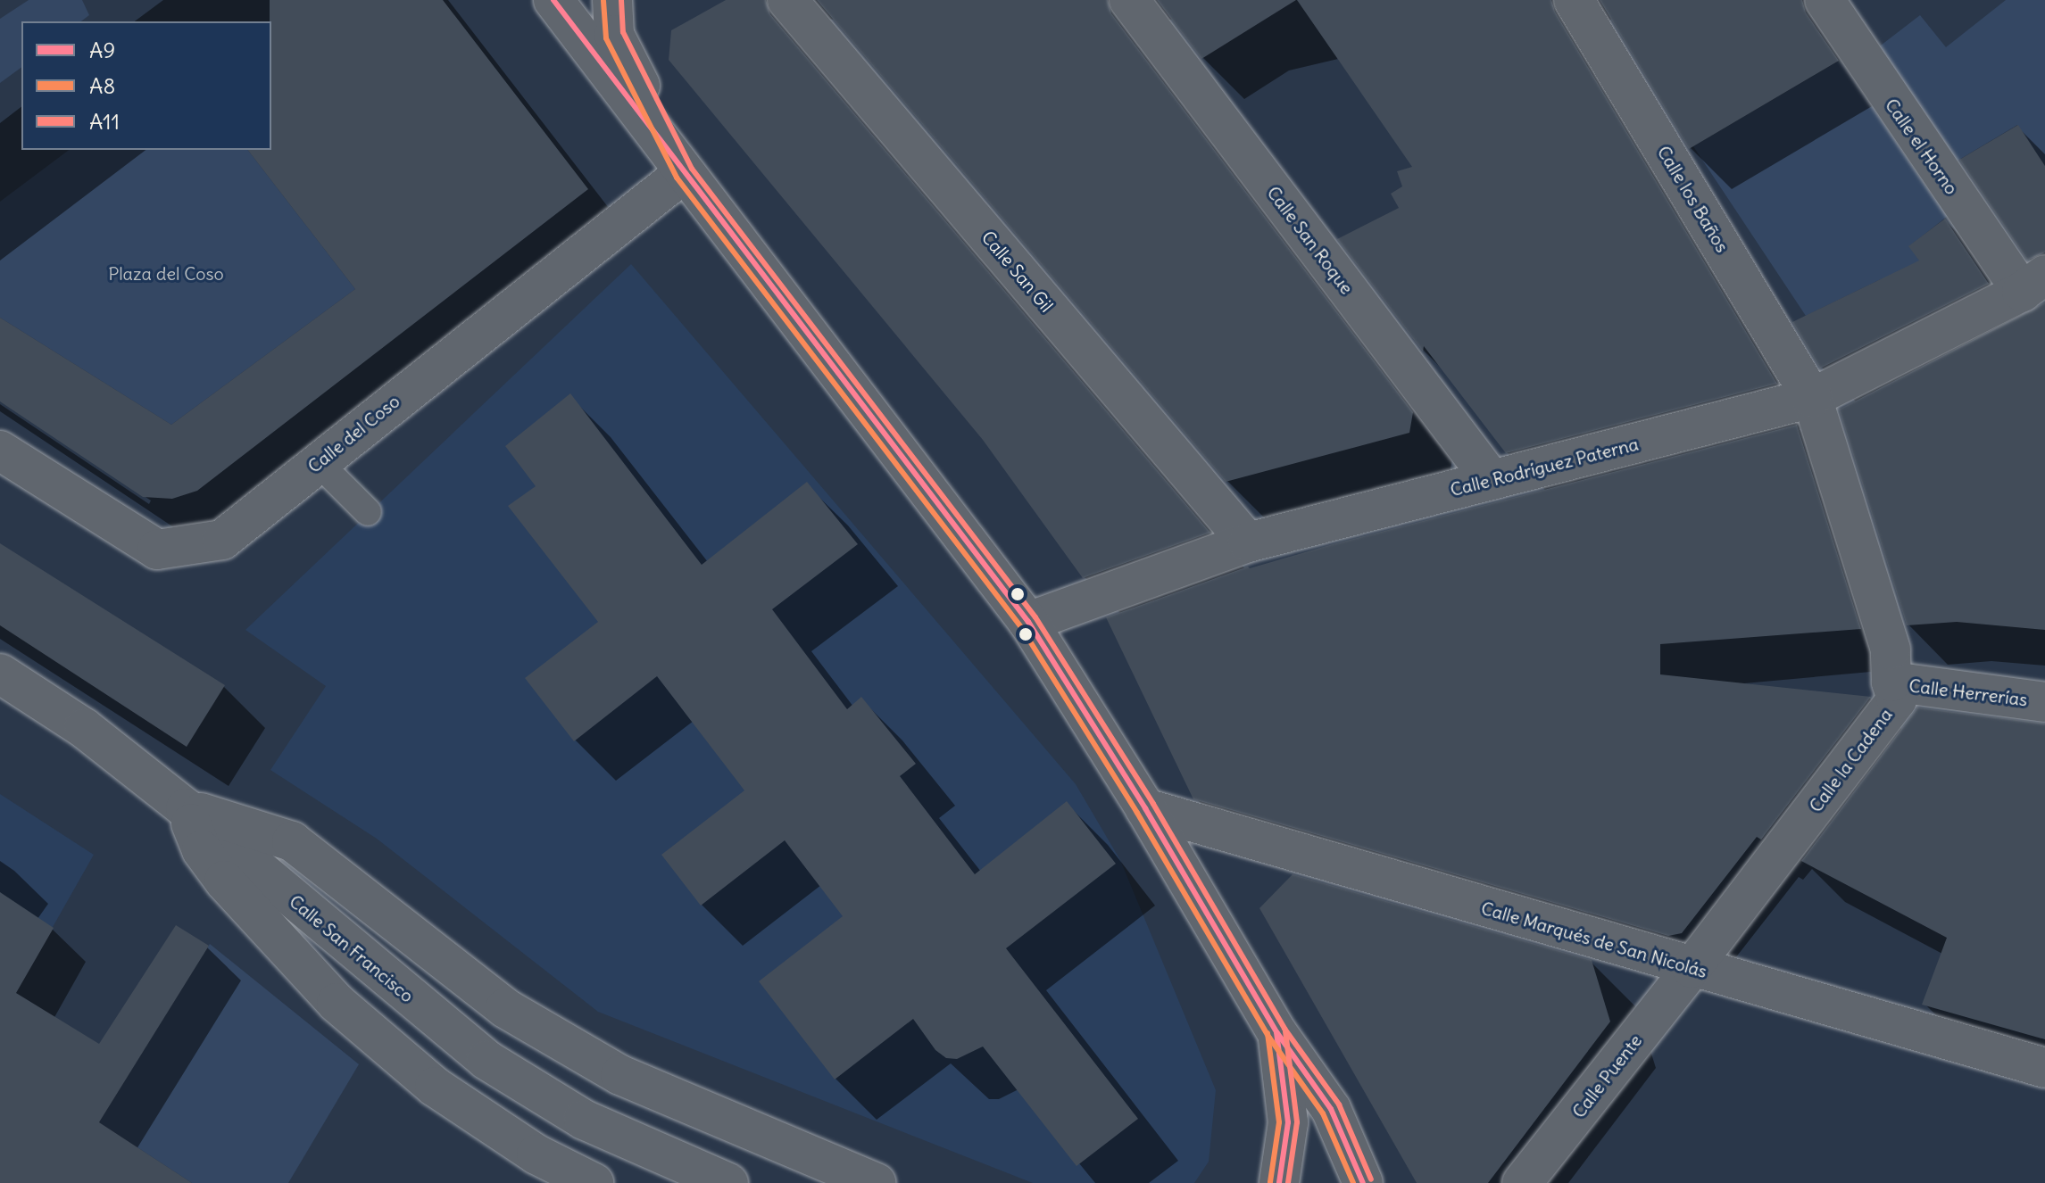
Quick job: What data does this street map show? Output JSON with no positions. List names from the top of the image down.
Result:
{
  "streets": {
    "street": [
      "Calle el Horno",
      "Calle los Baños",
      "Calle San Roque",
      "Calle San Gil",
      "Calle del Coso",
      "Calle Rodríguez Paterna",
      "Calle Herrerías",
      "Calle la Cadena",
      "Calle Marqués de San Nicolás",
      "Calle San Francisco",
      "Calle Puente"
    ]
  },
  "crossings": [
    ["Calle el Horno", "Calle Rodríguez Paterna"],
    ["Calle los Baños", "Calle Rodríguez Paterna"],
    ["Calle los Baños", "Calle la Cadena"],
    ["Calle San Roque", "Calle Rodríguez Paterna"],
    ["Calle San Gil", "Calle Rodríguez Paterna"],
    ["Calle Rodríguez Paterna", "Calle la Cadena"],
    ["Calle Herrerías", "Calle la Cadena"],
    ["Calle la Cadena", "Calle Marqués de San Nicolás"],
    ["Calle la Cadena", "Calle Puente"],
    ["Calle Marqués de San Nicolás", "Calle Puente"]
  ],
  "parks": ["Plaza del Coso"],
  "lines": ["transit line A9", "transit line A11", "transit line A8"],
  "legend": ["A9", "A8", "A11"]
}
